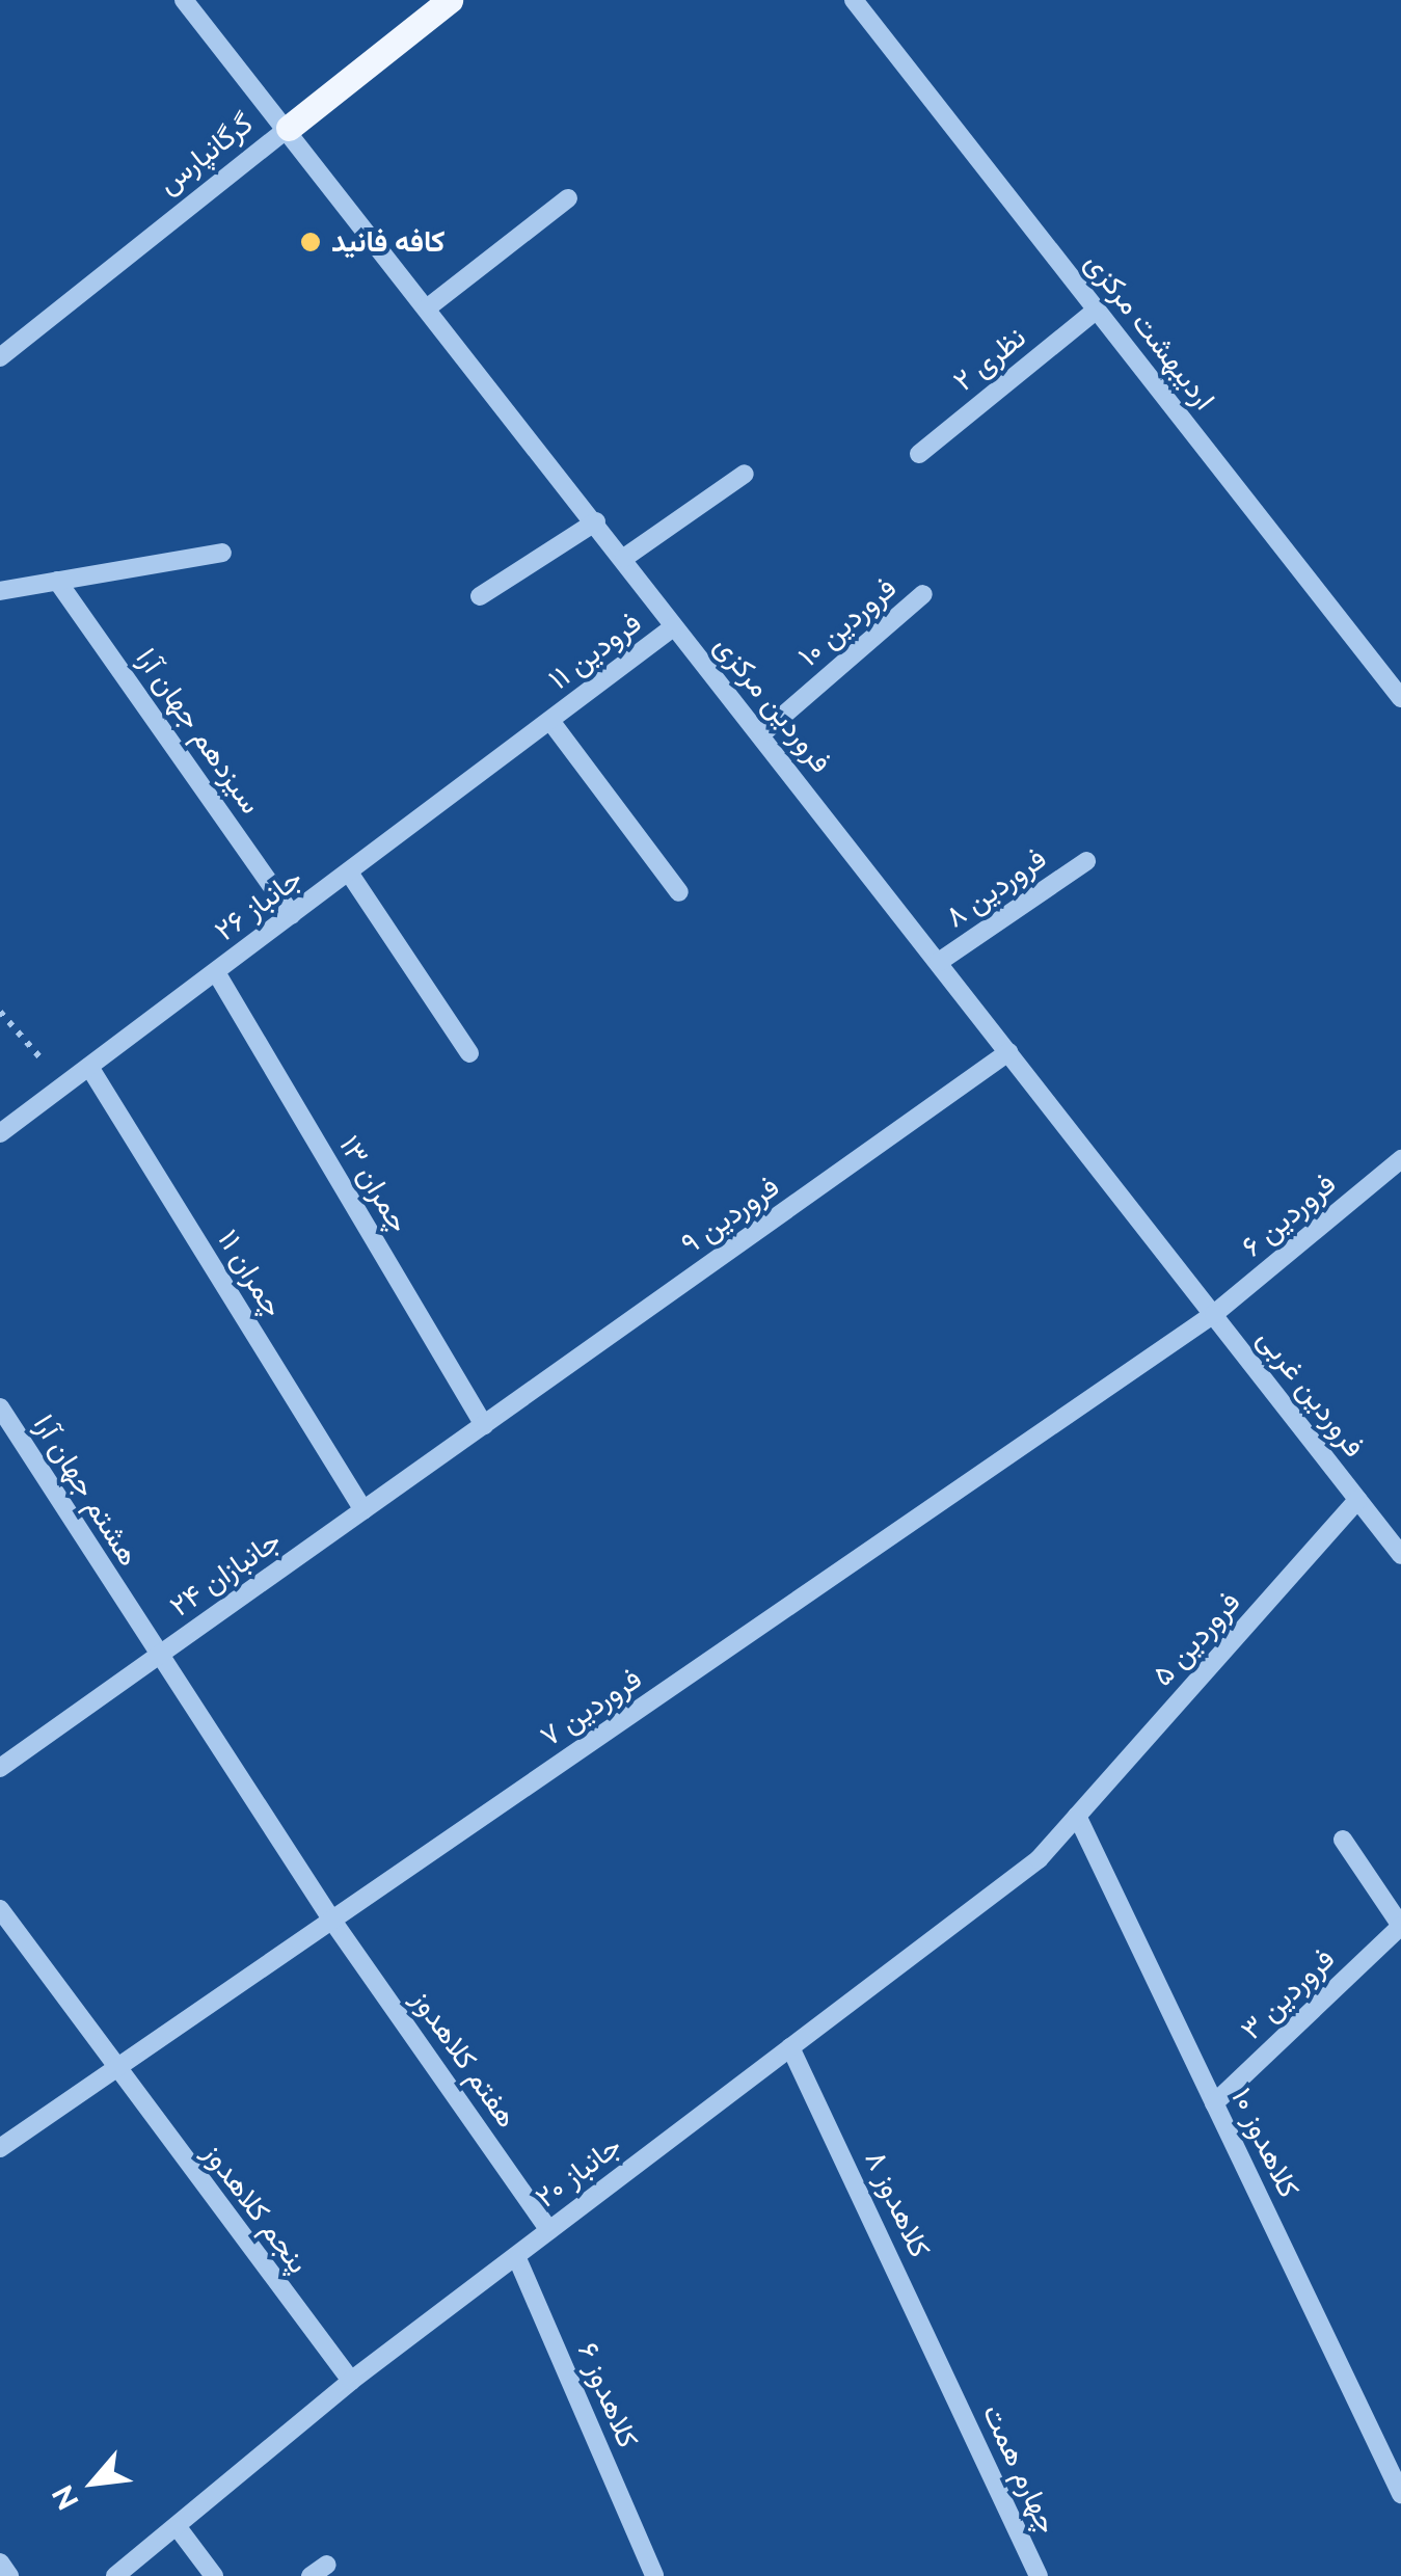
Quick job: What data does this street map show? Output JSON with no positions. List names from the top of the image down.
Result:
{
  "streets": {
    "main road": ["گرگانپارس"],
    "street": [
      "اردیبهشت مرکزی",
      "نظری ۲",
      "فروردین ۱۰",
      "فرودین ۱۱",
      "فروردین مرکزی",
      "سیزدهم جهان آرا",
      "فروردین ۸",
      "جانباز ۲۶",
      "۱۳ چمران",
      "فروردین ۹",
      "فروردین ۶",
      "۱۱ چمران",
      "فروردین غربی",
      "هشتم جهان آرا",
      "جانبازان ۲۴",
      "فروردین ۵",
      "فروردین ۷",
      "فروردین ۳",
      "هفتم کلاهدوز",
      "کلاهدوز ۱۰",
      "۲۰ جانباز",
      "کلاهدوز ۸",
      "پنجم کلاهدوز",
      "کلاهدوز ۶",
      "چهارم همت"
    ]
  },
  "crossings": [
    ["گرگانپارس", "فروردین مرکزی"],
    ["اردیبهشت مرکزی", "نظری ۲"],
    ["فروردین ۱۰", "فروردین مرکزی"],
    ["فرودین ۱۱", "فروردین مرکزی"],
    ["فرودین ۱۱", "جانباز ۲۶"],
    ["فروردین مرکزی", "فروردین ۸"],
    ["فروردین مرکزی", "فروردین ۹"],
    ["فروردین مرکزی", "فروردین ۶"],
    ["فروردین مرکزی", "فروردین غربی"],
    ["فروردین مرکزی", "فروردین ۷"],
    ["سیزدهم جهان آرا", "جانباز ۲۶"],
    ["جانباز ۲۶", "۱۳ چمران"],
    ["جانباز ۲۶", "۱۱ چمران"],
    ["۱۳ چمران", "فروردین ۹"],
    ["۱۳ چمران", "جانبازان ۲۴"],
    ["فروردین ۹", "جانبازان ۲۴"],
    ["فروردین ۶", "فروردین غربی"],
    ["فروردین ۶", "فروردین ۷"],
    ["۱۱ چمران", "جانبازان ۲۴"],
    ["فروردین غربی", "فروردین ۵"],
    ["فروردین غربی", "فروردین ۷"],
    ["هشتم جهان آرا", "جانبازان ۲۴"],
    ["هشتم جهان آرا", "هفتم کلاهدوز"],
    ["فروردین ۵", "کلاهدوز ۱۰"],
    ["فروردین ۵", "۲۰ جانباز"],
    ["فروردین ۷", "هفتم کلاهدوز"],
    ["فروردین ۷", "پنجم کلاهدوز"],
    ["فروردین ۳", "کلاهدوز ۱۰"],
    ["هفتم کلاهدوز", "۲۰ جانباز"],
    ["کلاهدوز ۱۰", "۲۰ جانباز"],
    ["۲۰ جانباز", "کلاهدوز ۸"],
    ["۲۰ جانباز", "پنجم کلاهدوز"],
    ["۲۰ جانباز", "کلاهدوز ۶"],
    ["کلاهدوز ۸", "چهارم همت"]
  ],
  "places": ["کافه فانید"],
  "north": "bottom left"
}
